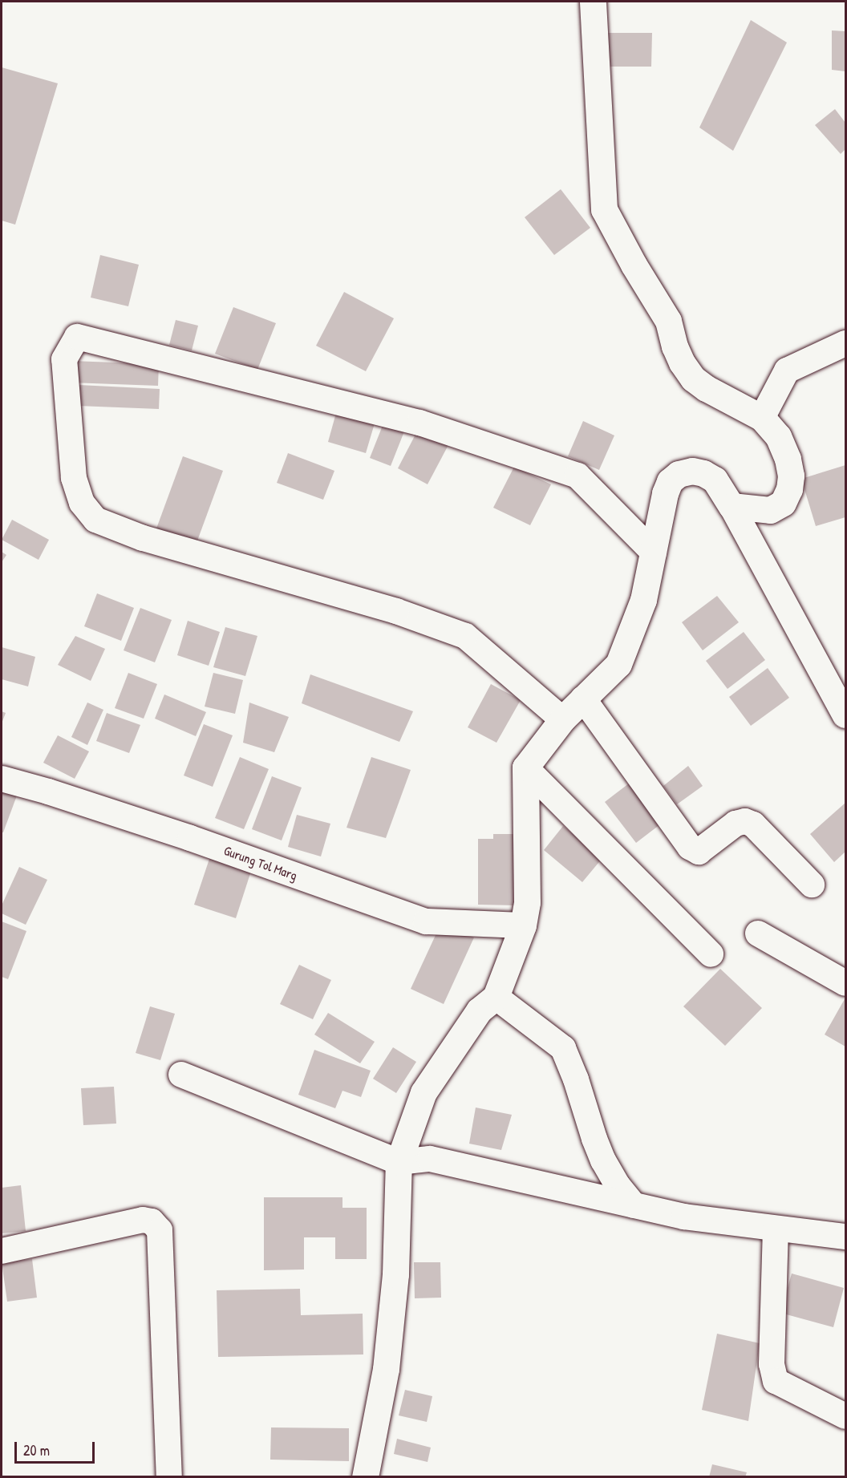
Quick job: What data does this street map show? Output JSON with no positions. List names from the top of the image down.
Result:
{
  "streets": {
    "street": ["Gurung Tol Marg"]
  },
  "scale_bar": "20 m"
}
